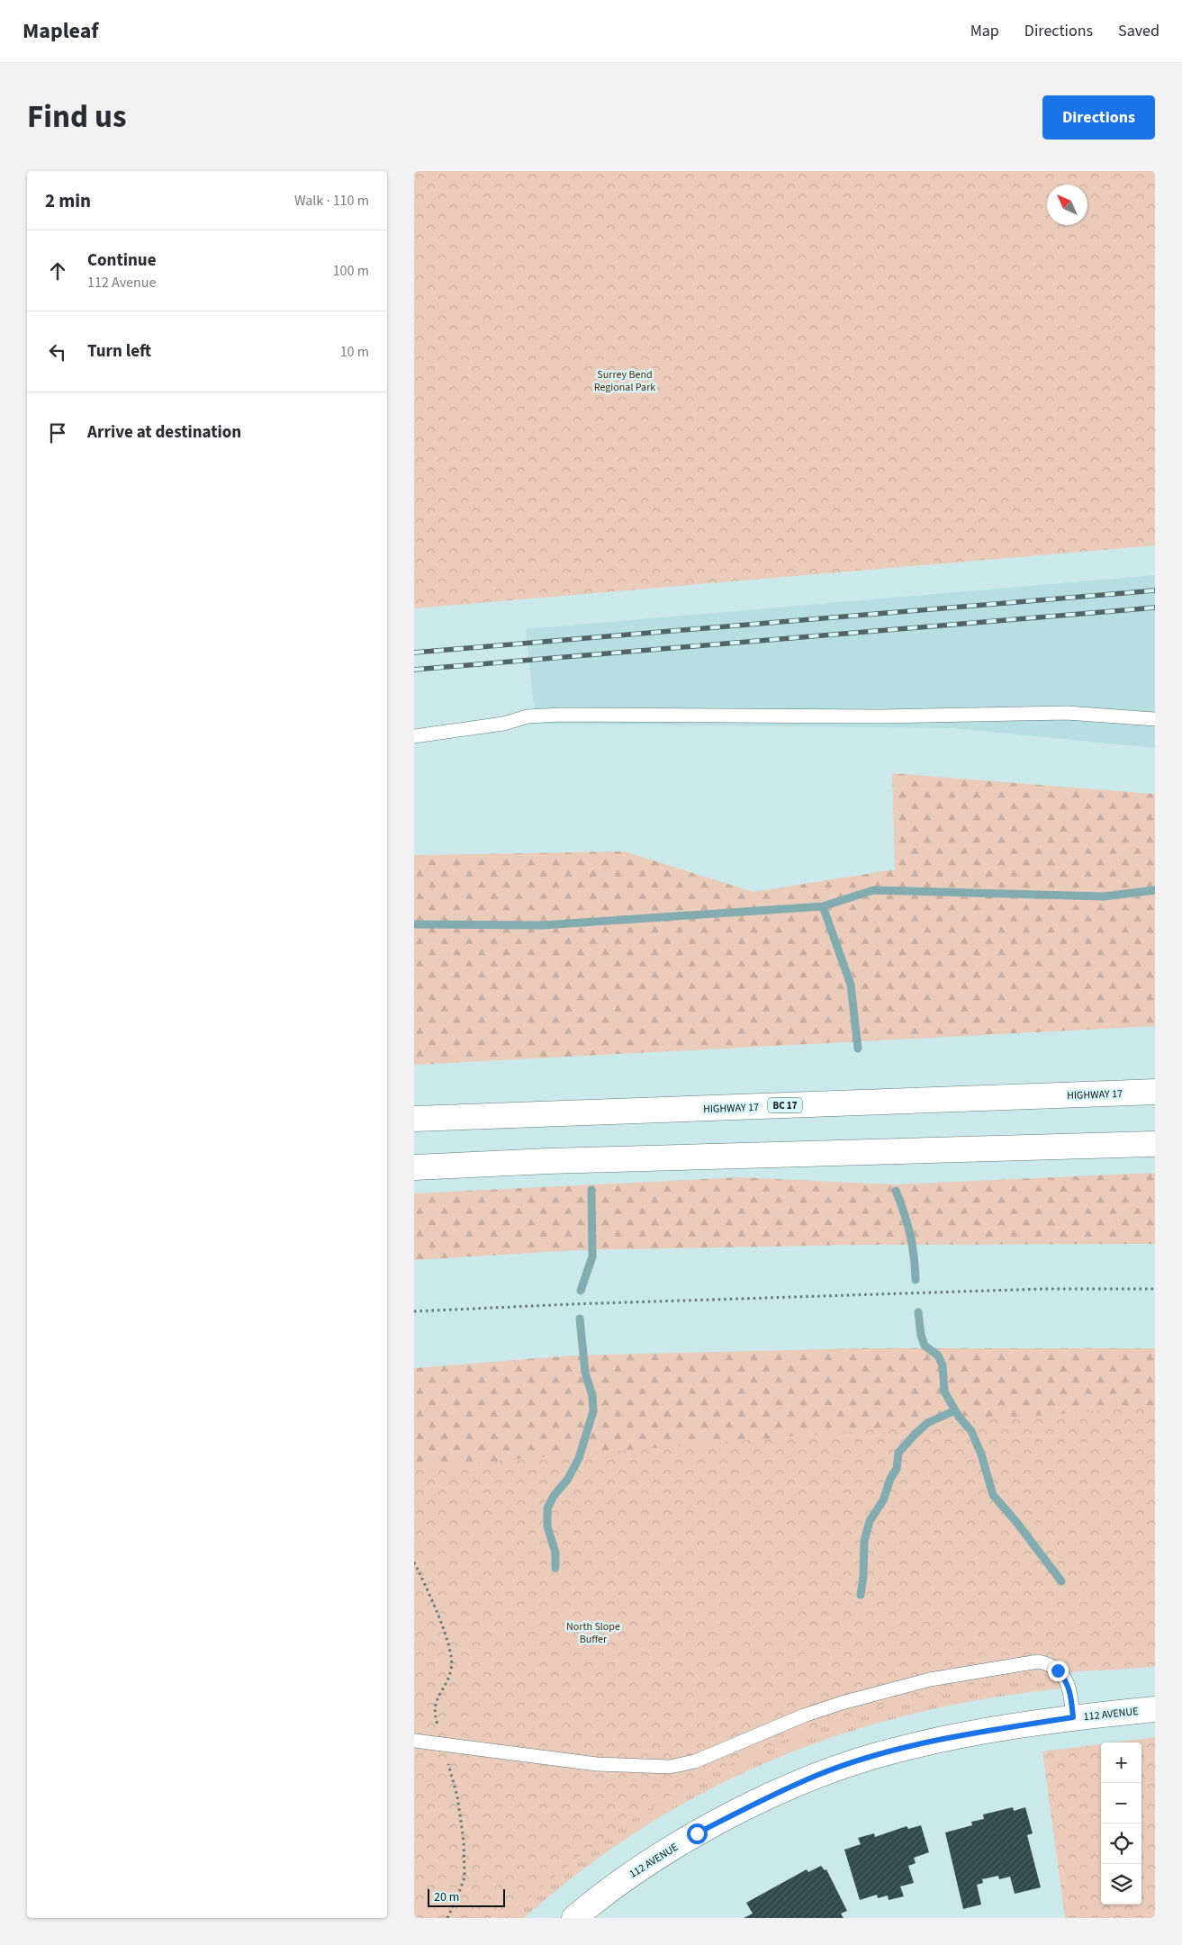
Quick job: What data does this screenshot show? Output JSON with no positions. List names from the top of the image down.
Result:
{
  "streets": {
    "main road": ["HIGHWAY 17", "BC 17", "112 AVENUE"]
  },
  "parks": ["Surrey Bend Regional Park", "North Slope Buffer"],
  "scale_bar": "20 m",
  "north": "top left",
  "page": {
    "header": "Mapleaf",
    "nav": ["Map", "Directions", "Saved"],
    "title": "Find us",
    "buttons": "Directions",
    "heading": ["2 min", "Walk · 110 m"],
    "list": [
      ["Continue", "112 Avenue", "100 m"],
      ["Turn left", "10 m"],
      "Arrive at destination"
    ],
    "map_buttons": ["+", "−"],
    "scale": "20 m"
  }
}
